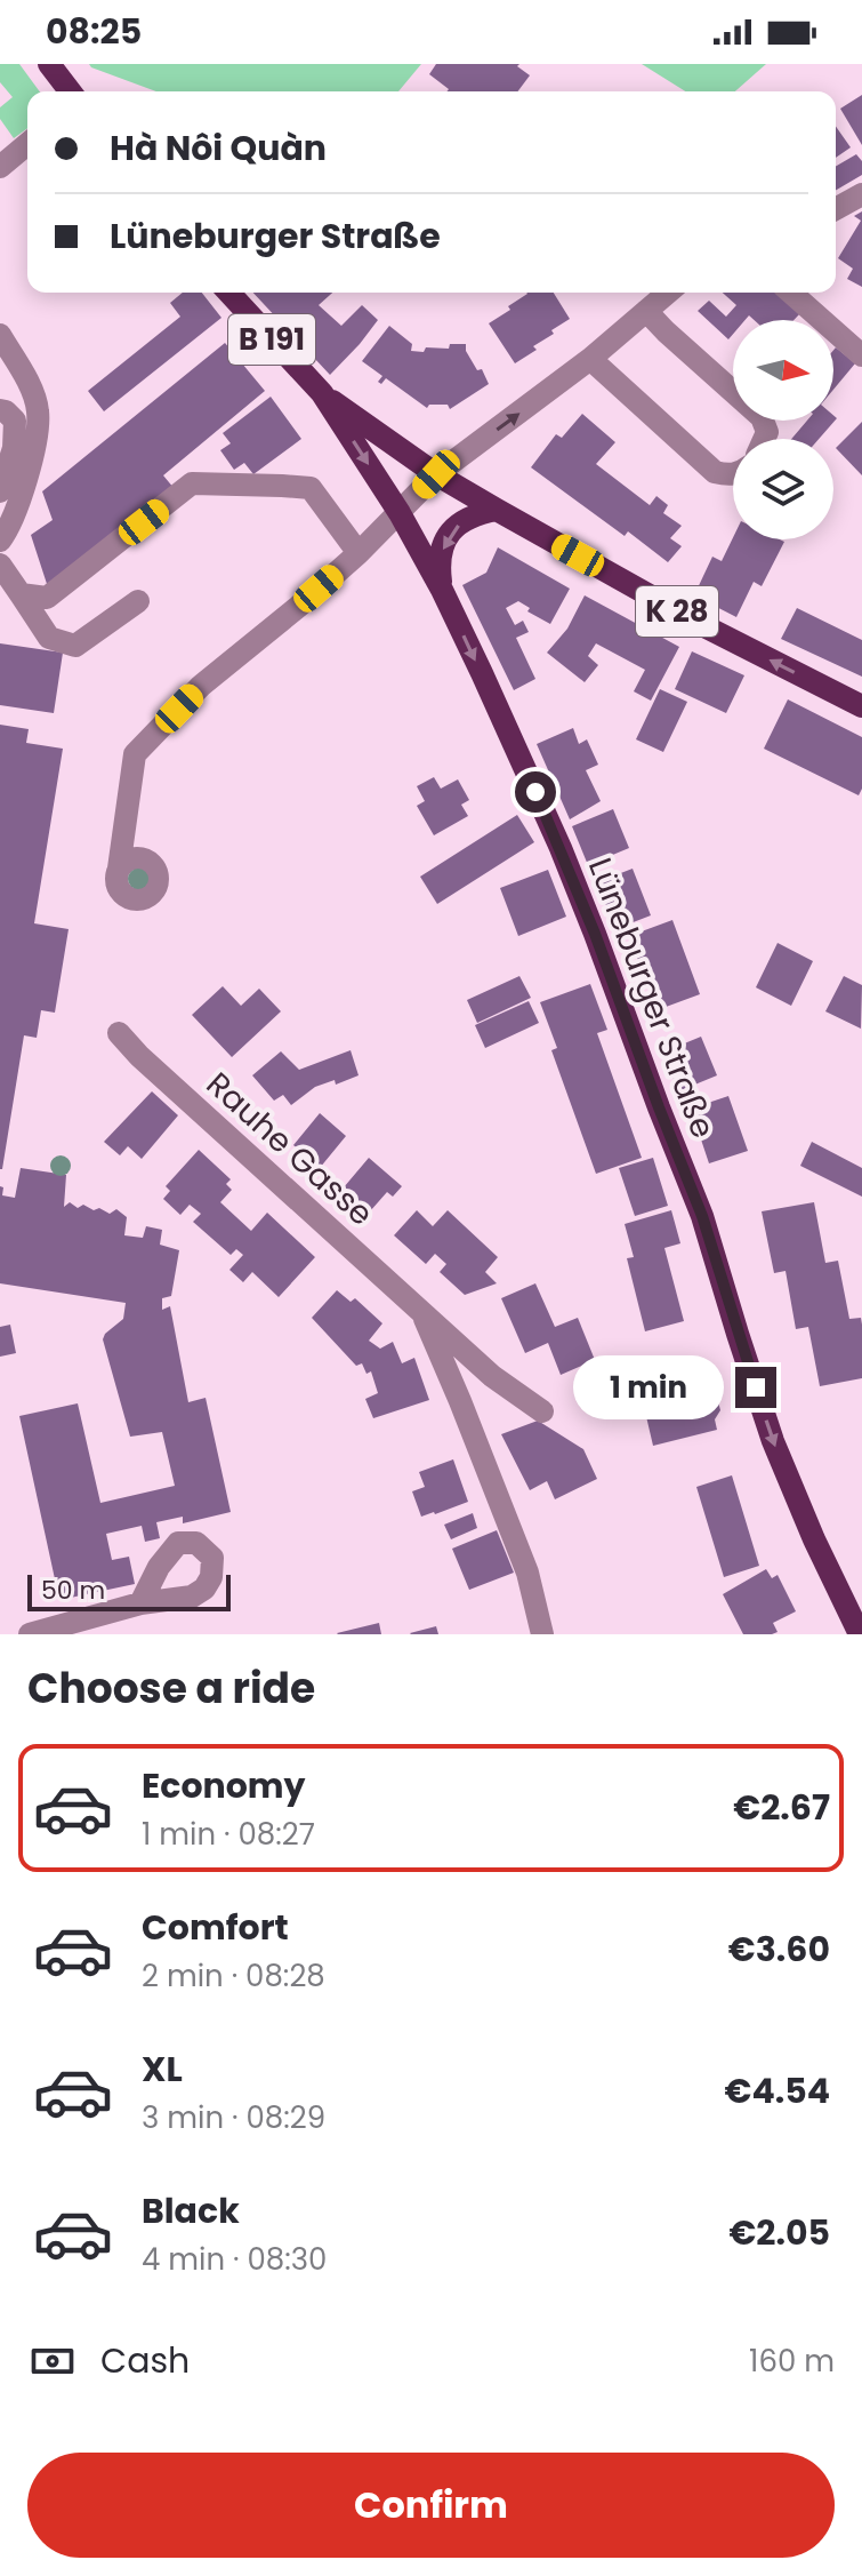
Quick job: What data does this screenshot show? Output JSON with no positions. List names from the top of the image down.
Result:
{
  "streets": {
    "main road": ["B 191", "K 28", "Lüneburger Straße"],
    "street": ["Rauhe Gasse"]
  },
  "one_way": ["Lüneburger Straße"],
  "scale_bar": "50 m",
  "north": "right",
  "page": {
    "status": "08:25",
    "banner": ["Hà Nôi Quàn", "Lüneburger Straße"],
    "bubble": "1 min",
    "scale": "50 m",
    "heading": "Choose a ride",
    "list": [
      {
        "name": "Economy",
        "note": "1 min · 08:27",
        "value": "€2.67"
      },
      {
        "name": "Comfort",
        "note": "2 min · 08:28",
        "value": "€3.60"
      },
      {
        "name": "XL",
        "note": "3 min · 08:29",
        "value": "€4.54"
      },
      {
        "name": "Black",
        "note": "4 min · 08:30",
        "value": "€2.05"
      }
    ],
    "pay": ["Cash", "160 m"],
    "buttons": "Confirm"
  }
}
